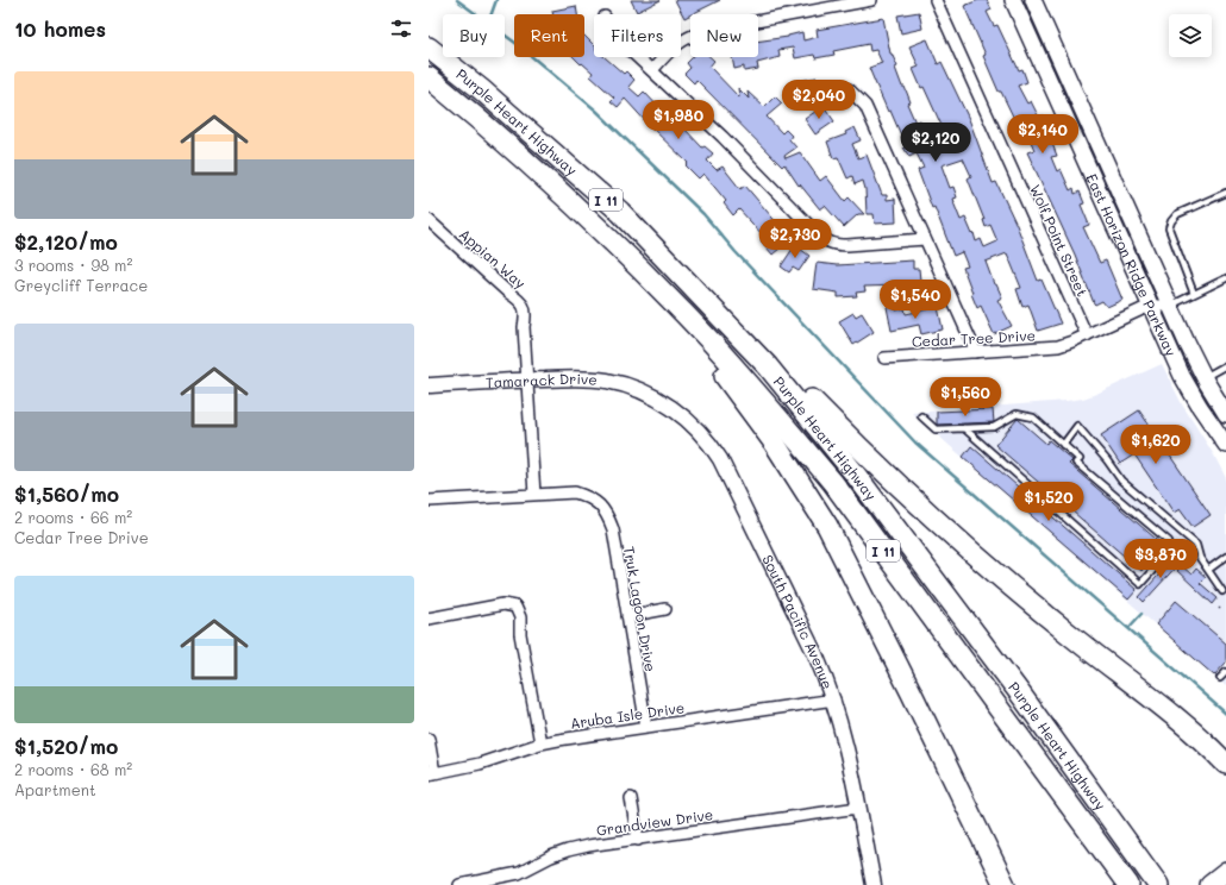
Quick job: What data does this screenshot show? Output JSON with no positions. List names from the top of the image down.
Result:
{
  "streets": {
    "highway": ["Purple Heart Highway", "I 11"],
    "main road": ["East Horizon Ridge Parkway"],
    "street": [
      "Wolf Point Street",
      "Appian Way",
      "Cedar Tree Drive",
      "Tamarack Drive",
      "Truk Lagoon Drive",
      "South Pacific Avenue",
      "Aruba Isle Drive",
      "Grandview Drive"
    ]
  },
  "crossings": [
    ["Wolf Point Street", "Cedar Tree Drive"],
    ["Appian Way", "Tamarack Drive"],
    ["Appian Way", "Truk Lagoon Drive"],
    ["East Horizon Ridge Parkway", "Cedar Tree Drive"],
    ["Tamarack Drive", "South Pacific Avenue"],
    ["Truk Lagoon Drive", "Aruba Isle Drive"],
    ["South Pacific Avenue", "Aruba Isle Drive"],
    ["South Pacific Avenue", "Grandview Drive"]
  ],
  "page": {
    "heading": "10 homes",
    "chip": [
      "Buy",
      "Rent",
      "Filters",
      "New"
    ],
    "list": [
      {
        "name": "$2,120/mo",
        "note": "3 rooms · 98 m² · Greycliff Terrace"
      },
      {
        "name": "$1,560/mo",
        "note": "2 rooms · 66 m² · Cedar Tree Drive"
      },
      {
        "name": "$1,520/mo",
        "note": "2 rooms · 68 m² · Apartment"
      }
    ],
    "price": [
      "$2,040",
      "$1,980",
      "$2,140",
      "$2,120",
      "$2,730",
      "$1,540",
      "$1,560",
      "$1,620",
      "$1,520",
      "$3,870"
    ]
  }
}
